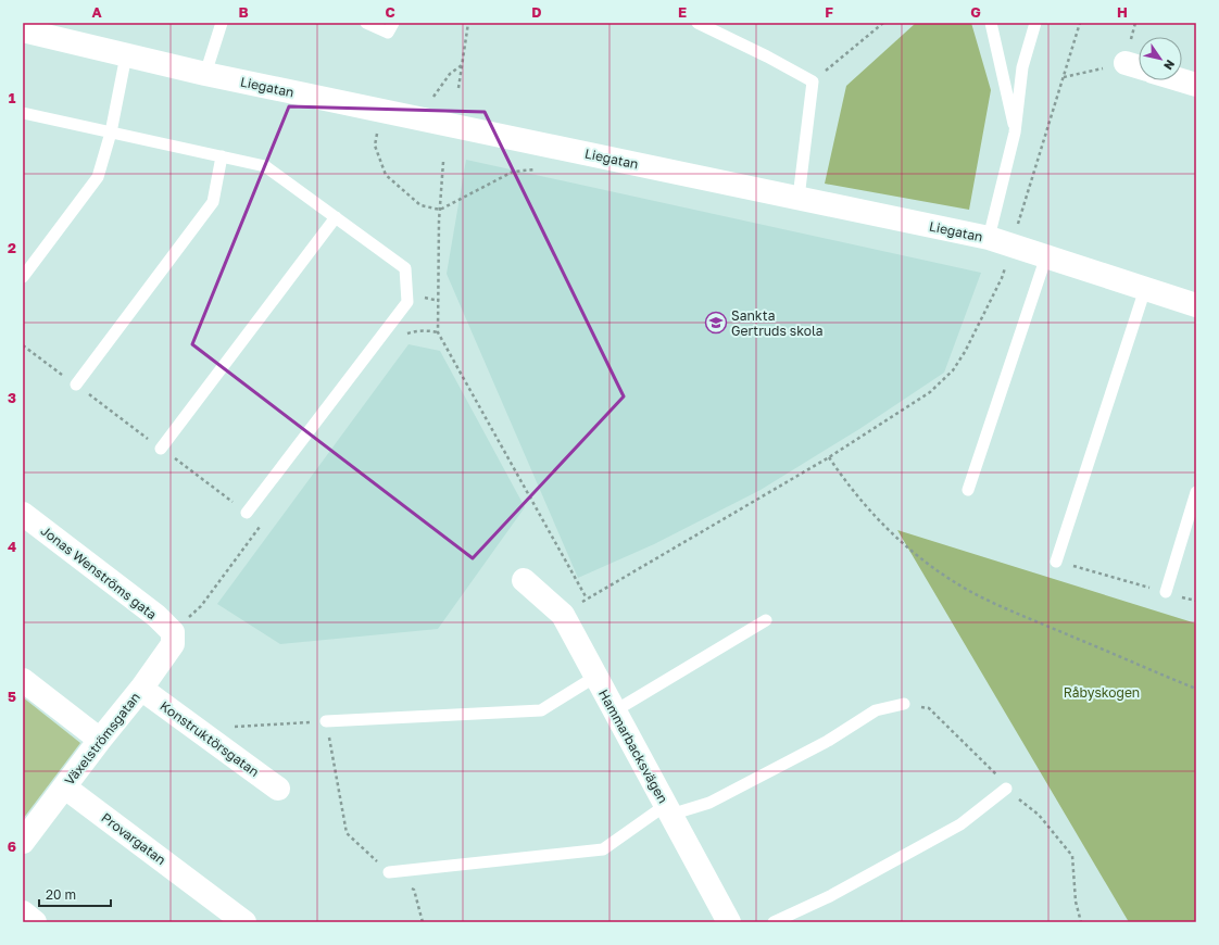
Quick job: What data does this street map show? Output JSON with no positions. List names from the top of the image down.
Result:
{
  "streets": {
    "street": [
      "Liegatan",
      "Jonas Wenströms gata",
      "Växelströmsgatan",
      "Konstruktörsgatan",
      "Hammarbacksvägen",
      "Provargatan"
    ]
  },
  "crossings": [
    ["Jonas Wenströms gata", "Växelströmsgatan"],
    ["Växelströmsgatan", "Konstruktörsgatan"],
    ["Växelströmsgatan", "Provargatan"]
  ],
  "parks": ["Råbyskogen"],
  "places": {
    "school or university": ["Sankta Gertruds skola"]
  },
  "scale_bar": "20 m",
  "north": "bottom right",
  "grid": {
    "columns": [
      "A",
      "B",
      "C",
      "D",
      "E",
      "F",
      "G",
      "H"
    ],
    "rows": [
      "1",
      "2",
      "3",
      "4",
      "5",
      "6"
    ]
  }
}
